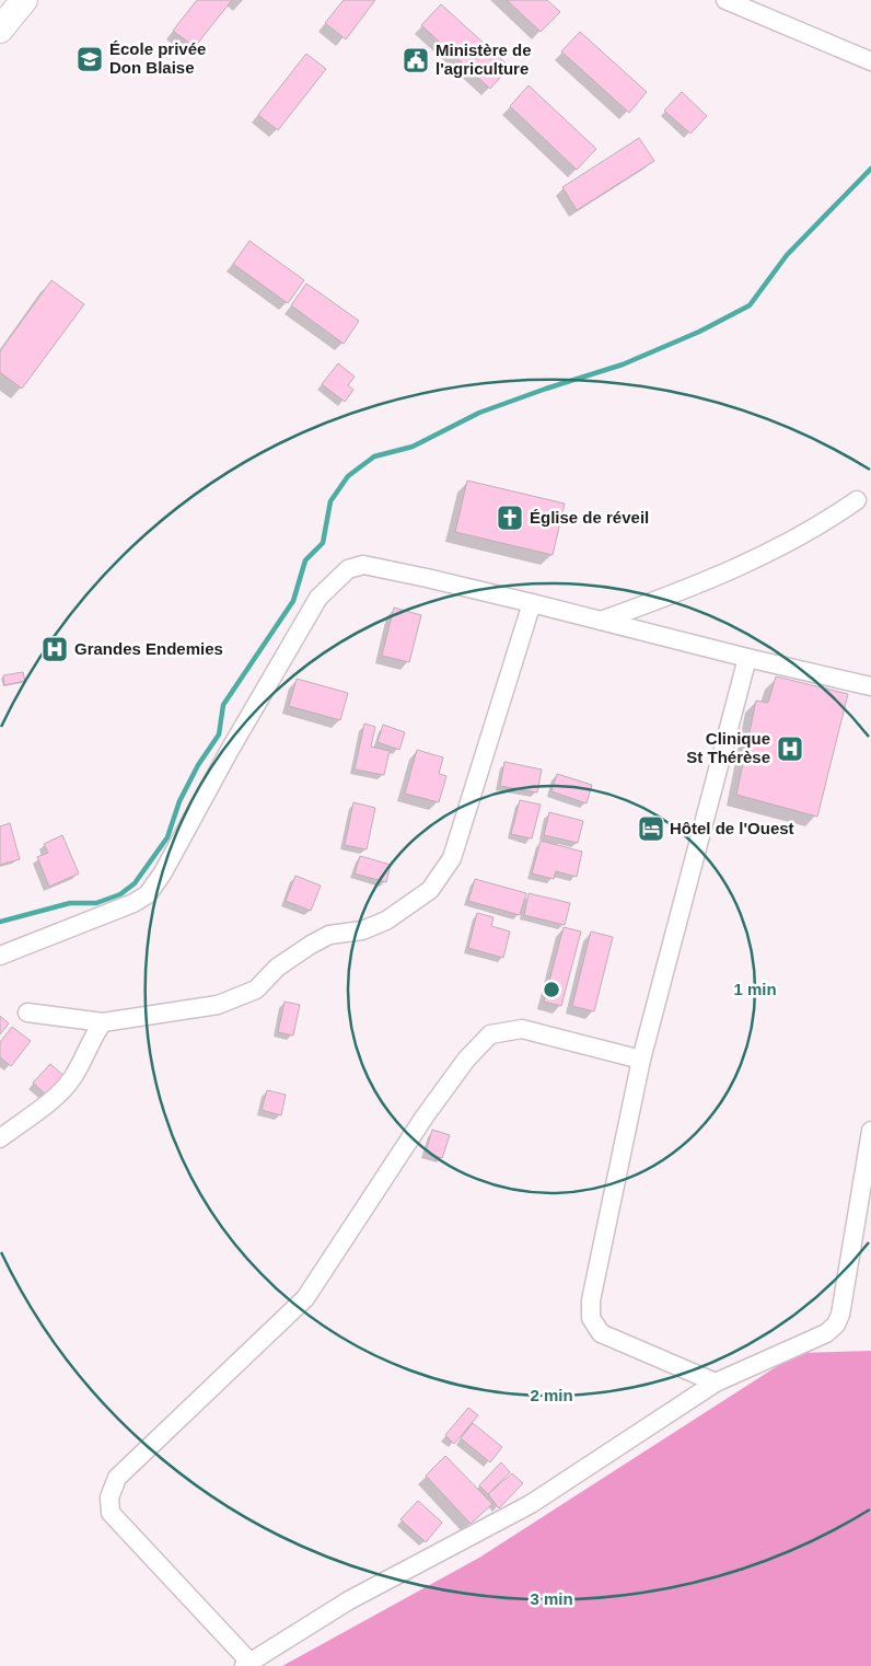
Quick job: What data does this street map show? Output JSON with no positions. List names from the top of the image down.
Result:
{
  "places": {
    "school or university": ["École privée Don Blaise"],
    "public building": ["Ministère de l'agriculture"],
    "church": ["Église de réveil"],
    "hospital": ["Grandes Endemies", "Clinique St Thérèse"],
    "hotel": ["Hôtel de l'Ouest"]
  },
  "rings": ["1 min", "2 min", "3 min"]
}
